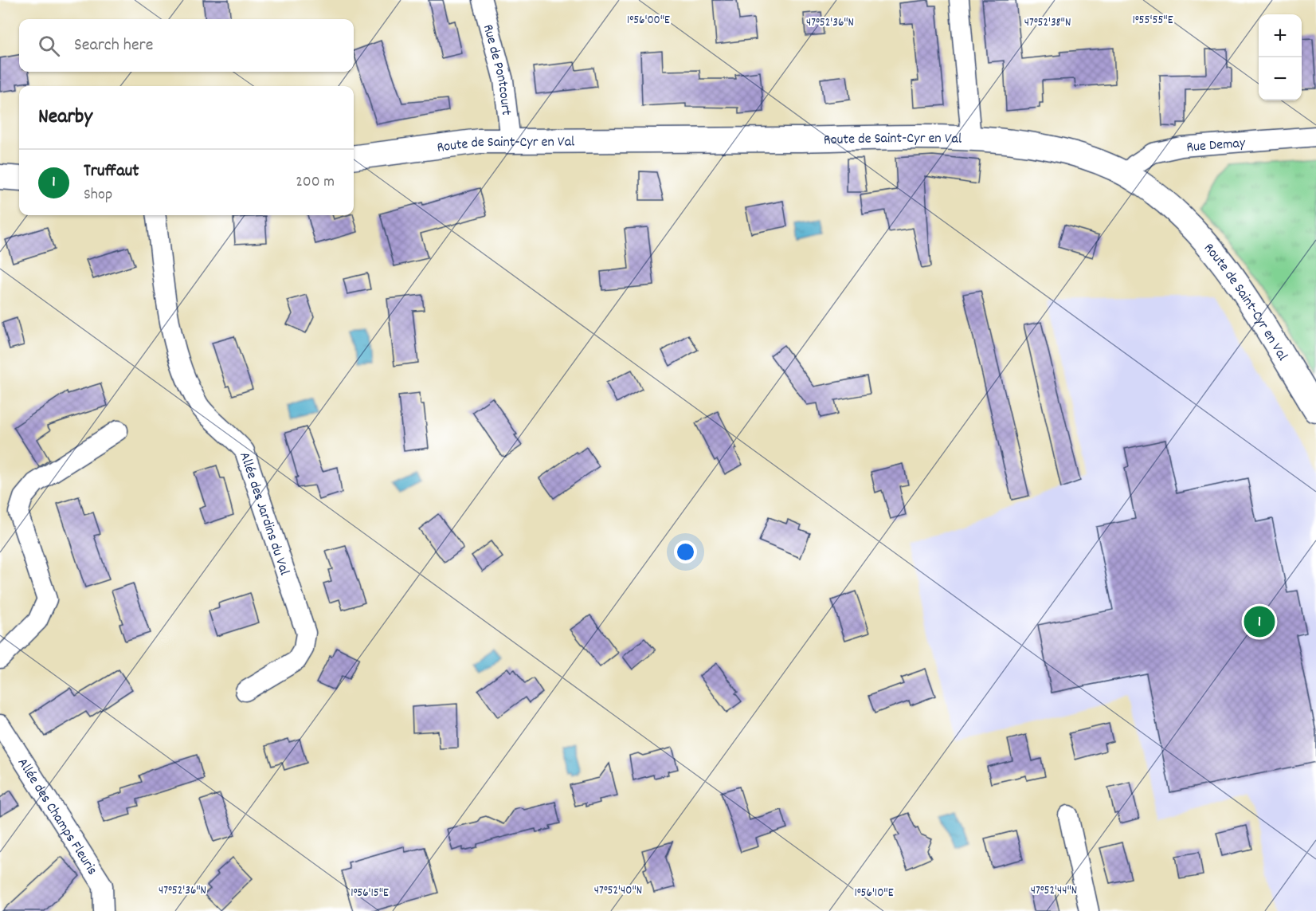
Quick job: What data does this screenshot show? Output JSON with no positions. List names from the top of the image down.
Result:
{
  "streets": {
    "street": [
      "Rue de Pontcourt",
      "Route de Saint-Cyr en Val",
      "Rue Demay",
      "Allée des Jardins du Val",
      "Allée des Champs Fleuris"
    ]
  },
  "crossings": [
    ["Rue de Pontcourt", "Route de Saint-Cyr en Val"],
    ["Route de Saint-Cyr en Val", "Rue Demay"]
  ],
  "page": {
    "map_buttons": ["+", "−"],
    "search": "Search here",
    "heading": "Nearby",
    "list": [
      {
        "mark": "1",
        "name": "Truffaut",
        "note": "Shop",
        "value": "200 m"
      }
    ],
    "pins": "1"
  },
  "coordinates": [
    "1°55'55\"E",
    "1°56'00\"E",
    "47°52'38\"N",
    "47°52'36\"N",
    "47°52'40\"N",
    "47°52'44\"N",
    "1°56'15\"E",
    "1°56'10\"E"
  ]
}
